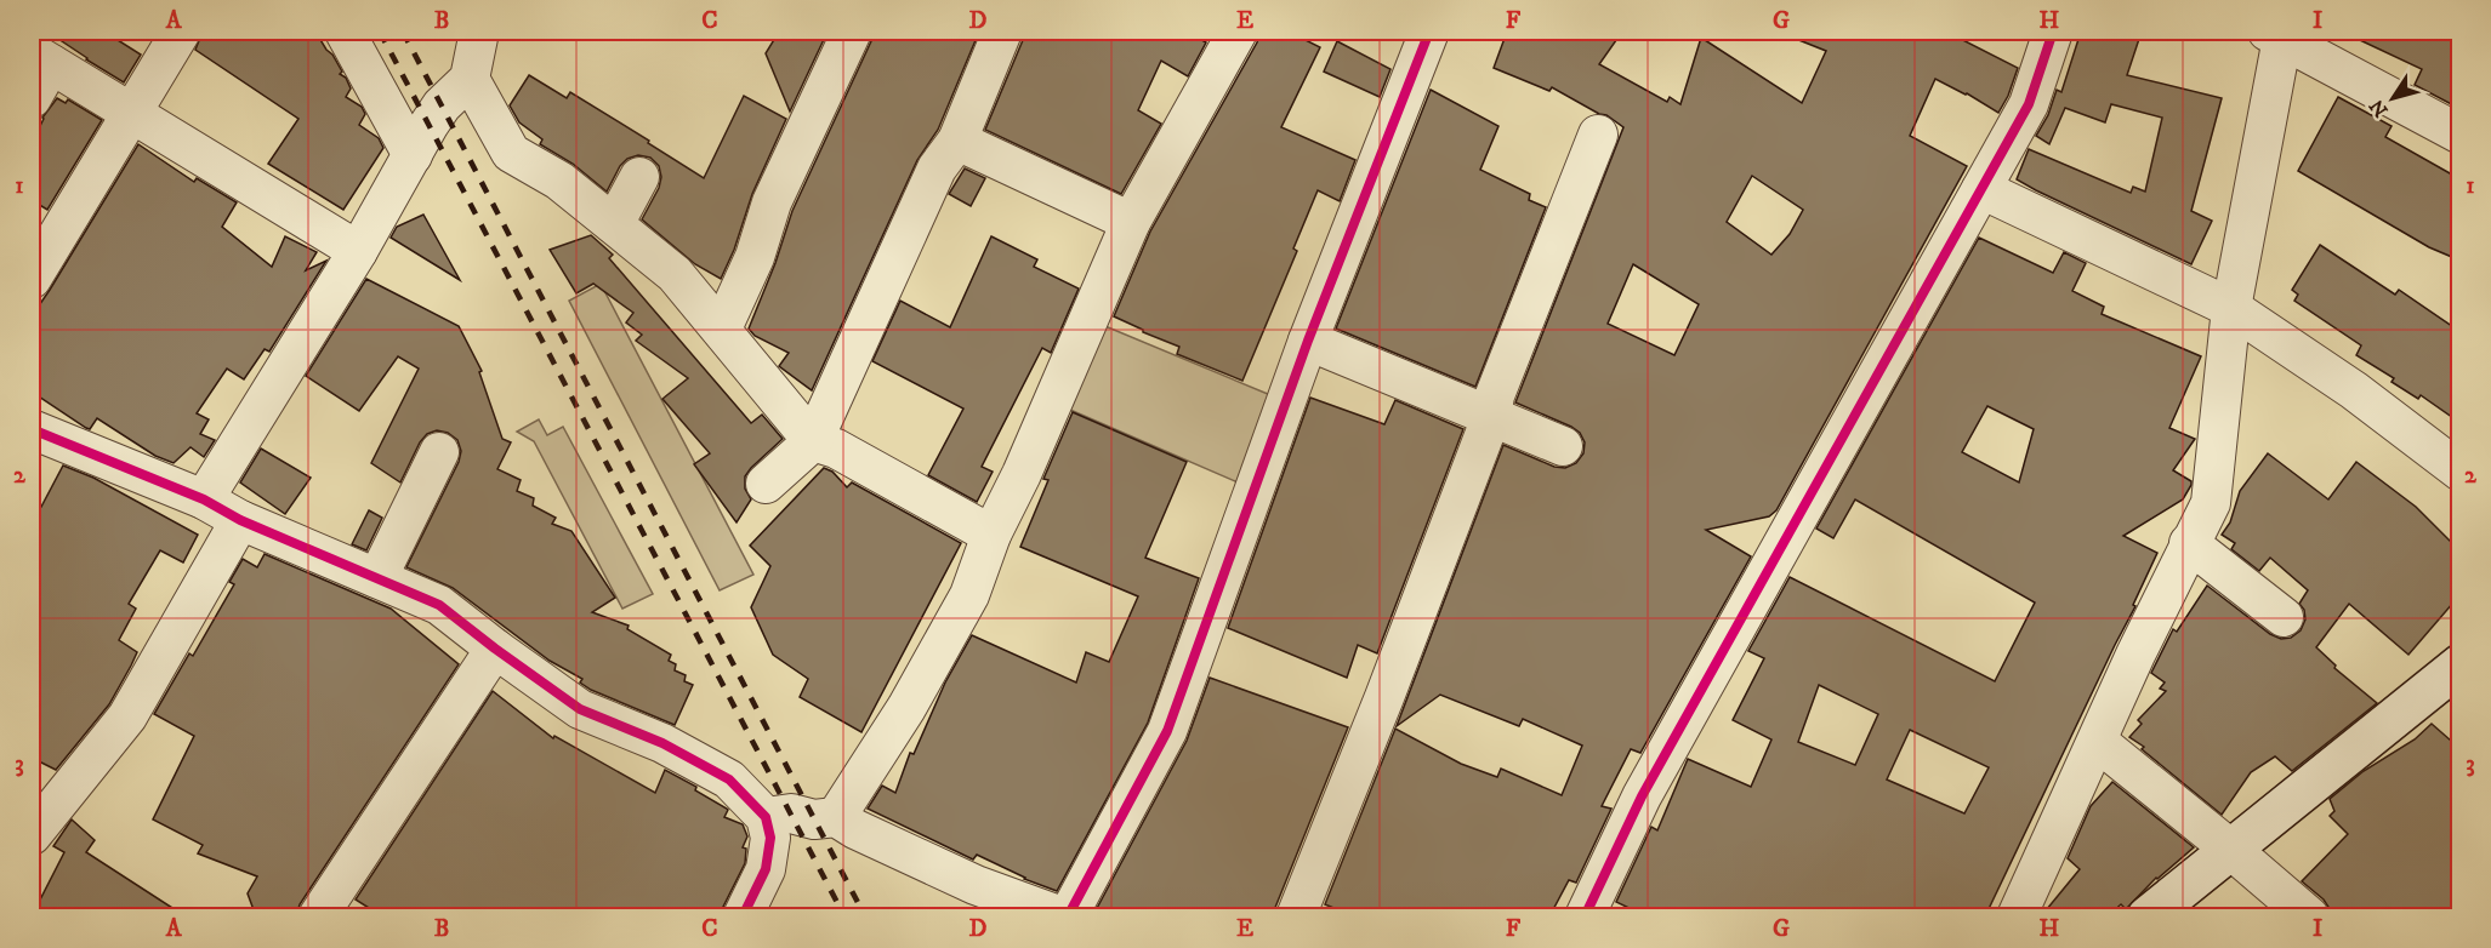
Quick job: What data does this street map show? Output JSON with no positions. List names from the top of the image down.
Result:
{
  "north": "bottom left",
  "grid": {
    "columns": [
      "A",
      "B",
      "C",
      "D",
      "E",
      "F",
      "G",
      "H",
      "I"
    ],
    "rows": ["1", "2", "3"]
  }
}
